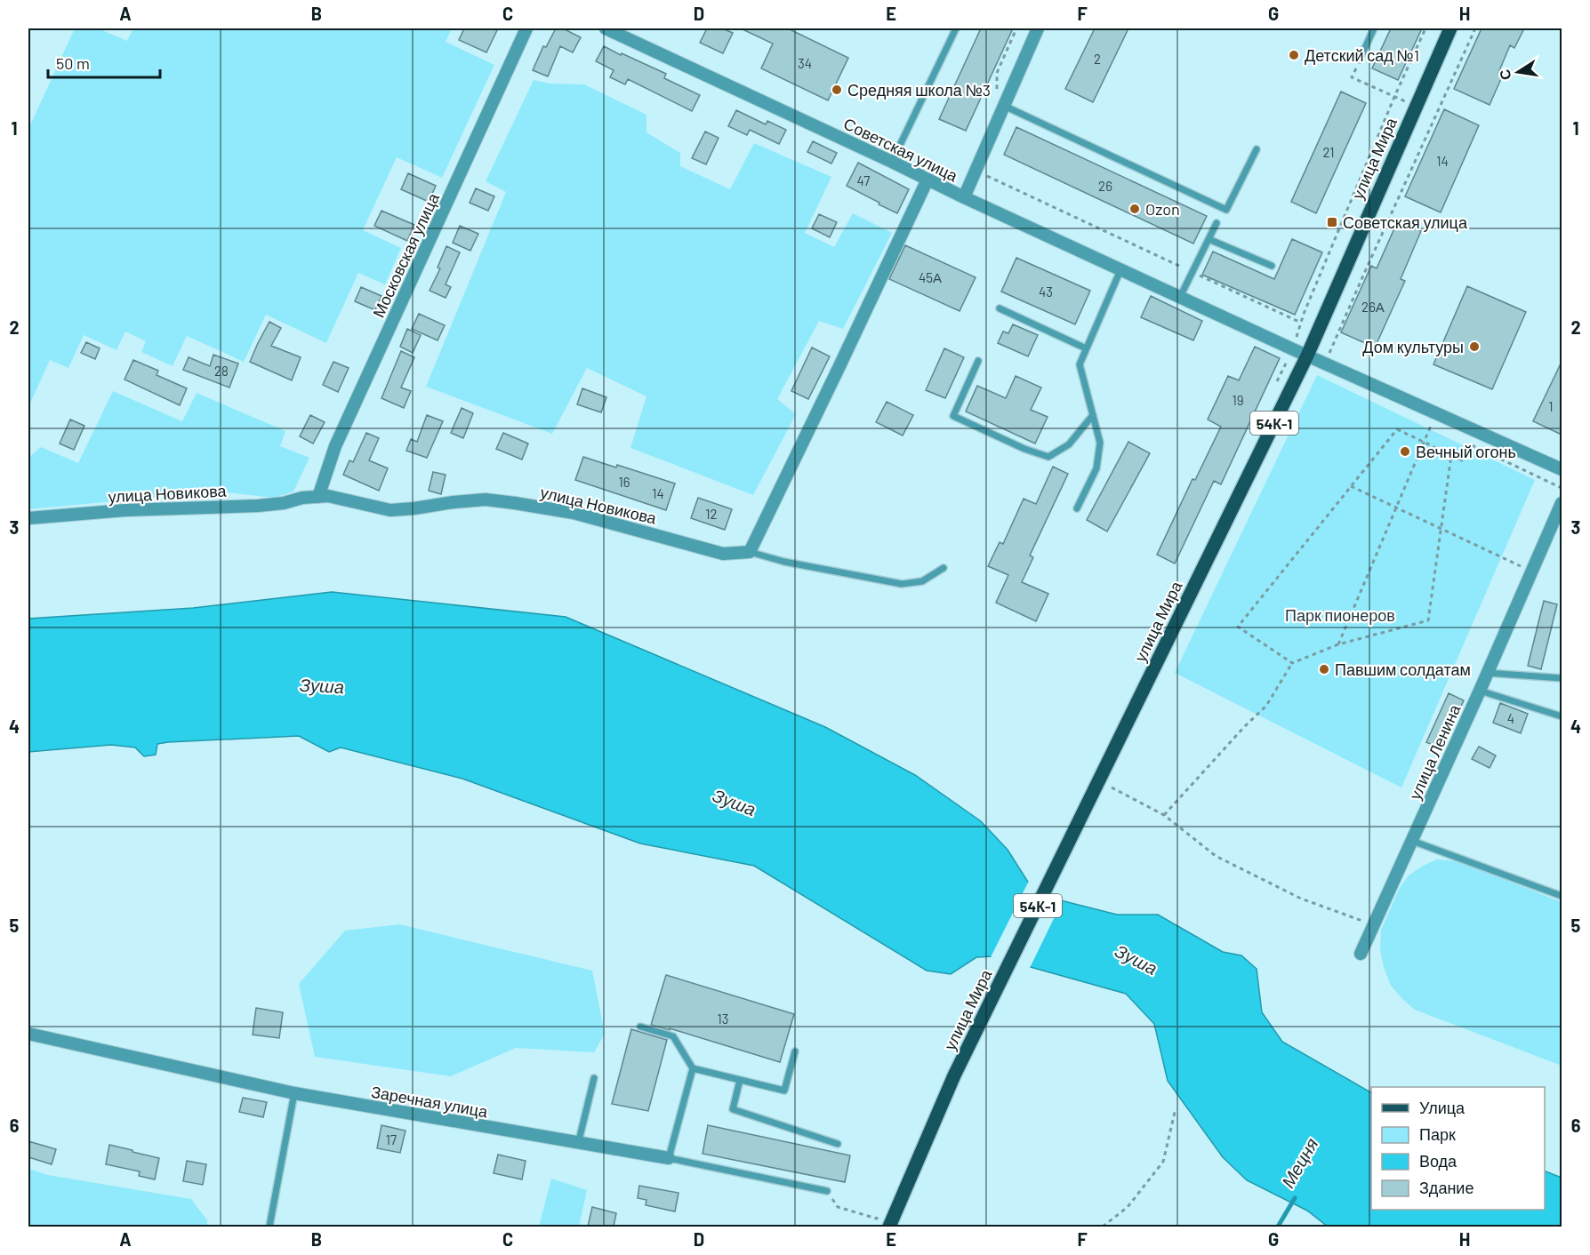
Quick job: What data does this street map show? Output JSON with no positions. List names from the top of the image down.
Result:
{
  "streets": {
    "main road": ["улица Мира", "54К-1"],
    "street": [
      "Советская улица",
      "Московская улица",
      "улица Новикова",
      "улица Ленина",
      "Заречная улица"
    ]
  },
  "crossings": [
    ["Советская улица", "улица Мира"],
    ["Московская улица", "улица Новикова"]
  ],
  "water": ["Зуша", "Мецня"],
  "parks": ["Парк пионеров"],
  "places": {
    "other": [
      "Детский сад №1",
      "Средняя школа №3",
      "Ozon",
      "Дом культуры",
      "Вечный огонь",
      "Павшим солдатам"
    ],
    "transit": ["Советская улица"]
  },
  "house_numbers": [
    "2",
    "34",
    "21",
    "14",
    "47",
    "26",
    "45А",
    "43",
    "26А",
    "28",
    "19",
    "1",
    "16",
    "14",
    "12",
    "4",
    "13",
    "17"
  ],
  "legend": [
    "Улица",
    "Парк",
    "Вода",
    "Здание"
  ],
  "scale_bar": "50 m",
  "north": "left",
  "grid": {
    "columns": [
      "A",
      "B",
      "C",
      "D",
      "E",
      "F",
      "G",
      "H"
    ],
    "rows": [
      "1",
      "2",
      "3",
      "4",
      "5",
      "6"
    ]
  }
}
